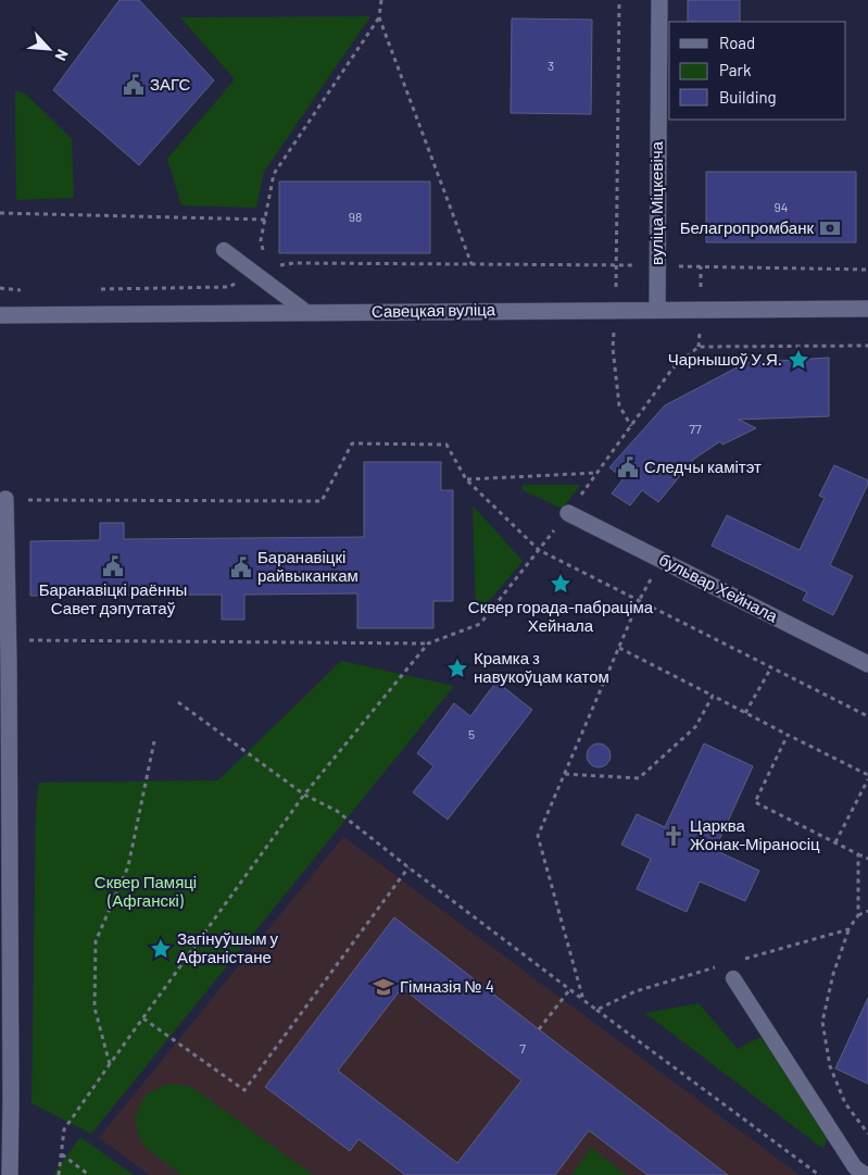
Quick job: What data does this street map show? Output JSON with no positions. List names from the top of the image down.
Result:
{
  "streets": {
    "street": ["вуліца Міцкевіча", "Савецкая вуліца", "бульвар Хейнала"]
  },
  "crossings": [
    ["вуліца Міцкевіча", "Савецкая вуліца"]
  ],
  "parks": ["Сквер Памяці (Афганскі)"],
  "places": {
    "public building": [
      "ЗАГС",
      "Следчы камітэт",
      "Баранавіцкі раённы Савет дэпутатаў",
      "Баранавіцкі райвыканкам"
    ],
    "bank": ["Белагропромбанк"],
    "place": [
      "Чарнышоў У.Я.",
      "Сквер горада-пабраціма Хейнала",
      "Крамка з навукоўцам катом",
      "Загінуўшым у Афганістане"
    ],
    "church": ["Царква Жонак-Міраносіц"],
    "school or university": ["Гімназія № 4"]
  },
  "house_numbers": [
    "3",
    "94",
    "98",
    "77",
    "5",
    "7"
  ],
  "legend": ["Road", "Park", "Building"],
  "north": "bottom right"
}
